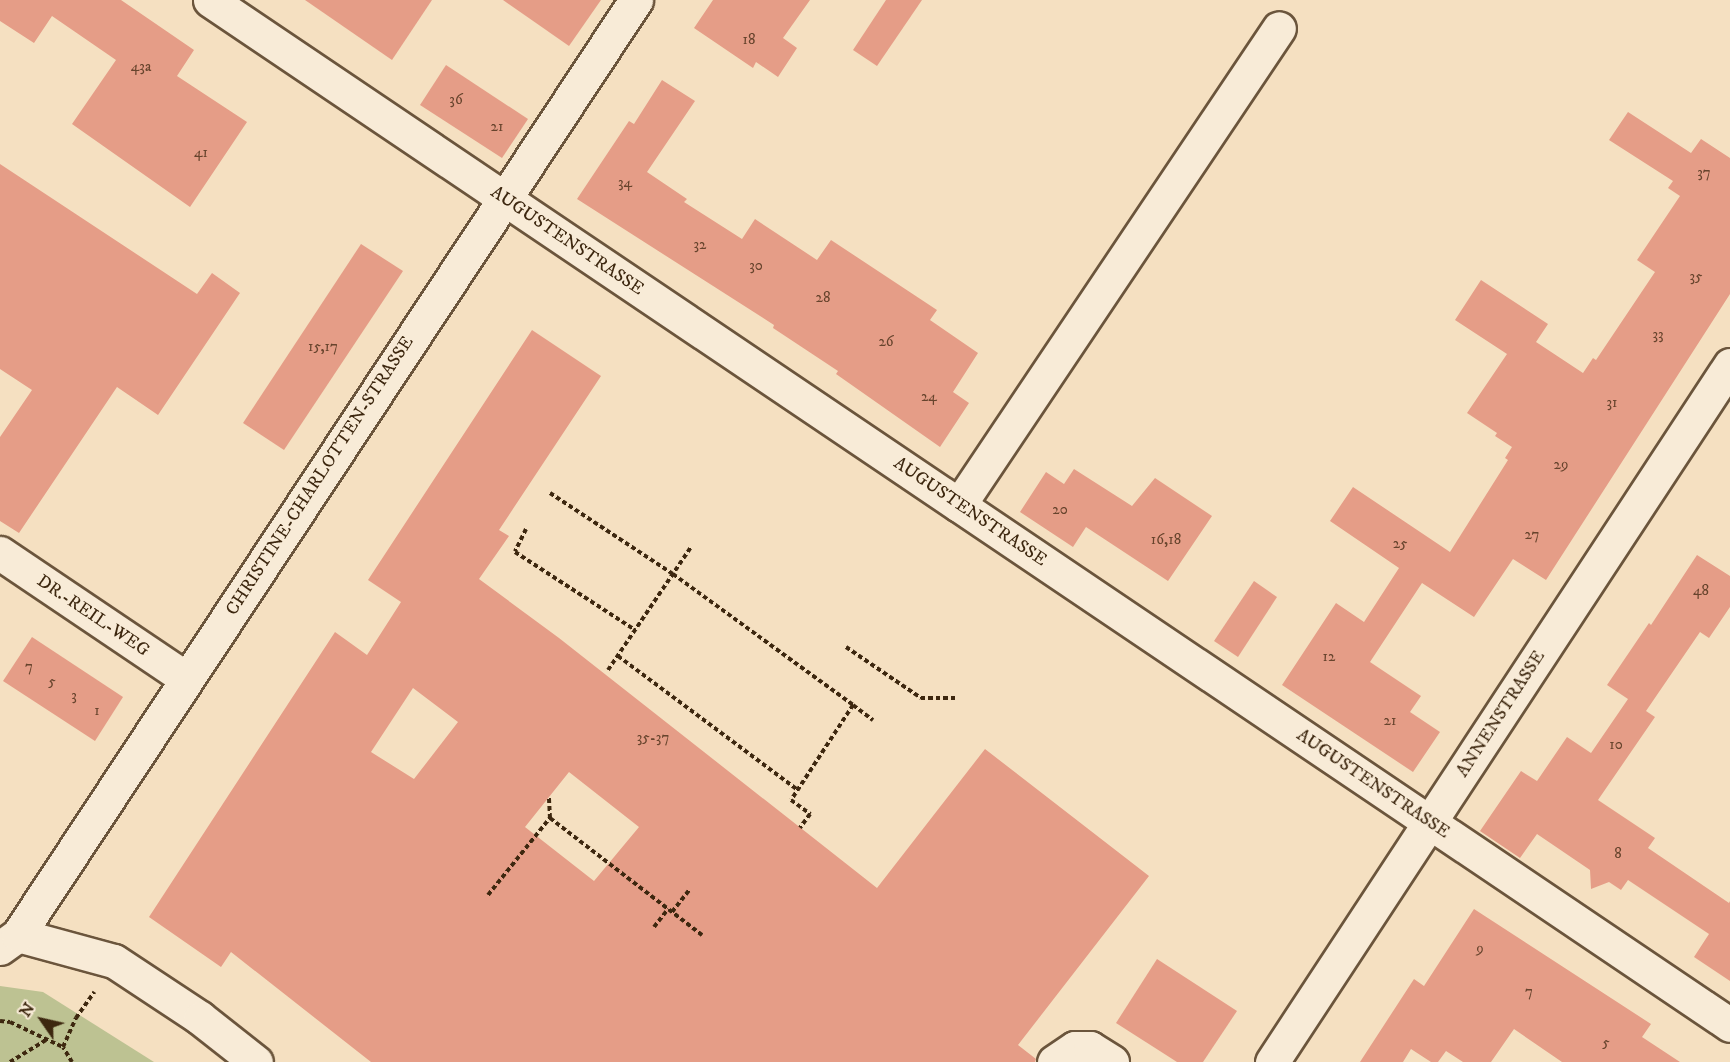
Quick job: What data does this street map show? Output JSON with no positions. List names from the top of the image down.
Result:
{
  "streets": {
    "street": [
      "AUGUSTENSTRASSE",
      "CHRISTINE-CHARLOTTEN-STRASSE",
      "DR.-REIL-WEG",
      "ANNENSTRASSE"
    ]
  },
  "crossings": [
    ["AUGUSTENSTRASSE", "CHRISTINE-CHARLOTTEN-STRASSE"],
    ["AUGUSTENSTRASSE", "ANNENSTRASSE"],
    ["CHRISTINE-CHARLOTTEN-STRASSE", "DR.-REIL-WEG"]
  ],
  "house_numbers": [
    "18",
    "43a",
    "36",
    "21",
    "41",
    "37",
    "34",
    "32",
    "30",
    "35",
    "28",
    "33",
    "26",
    "15,17",
    "24",
    "31",
    "29",
    "20",
    "27",
    "16,18",
    "25",
    "48",
    "12",
    "7",
    "5",
    "3",
    "1",
    "21",
    "35-37",
    "10",
    "8",
    "9",
    "7",
    "5"
  ],
  "north": "top left"
}
